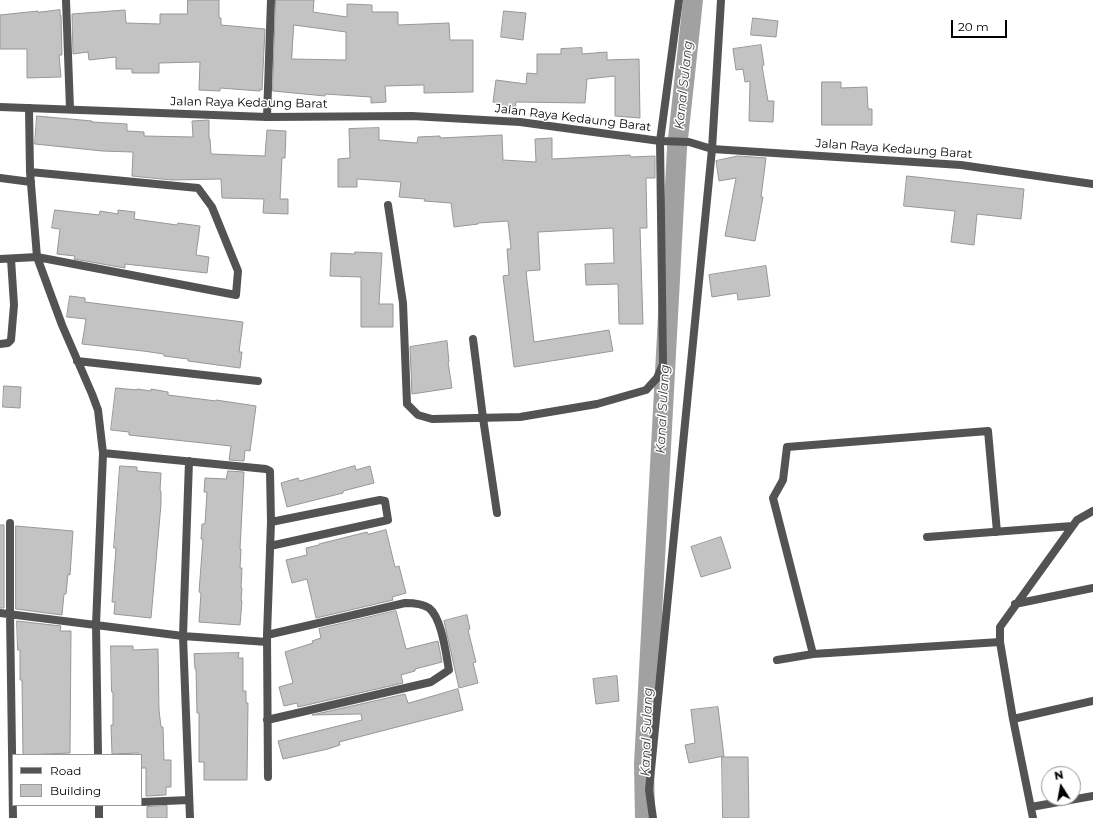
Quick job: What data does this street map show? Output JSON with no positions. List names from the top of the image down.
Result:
{
  "streets": {
    "street": ["Jalan Raya Kedaung Barat"]
  },
  "water": ["Kanal Sulang"],
  "legend": ["Road", "Building"],
  "scale_bar": "20 m",
  "north": "top"
}
